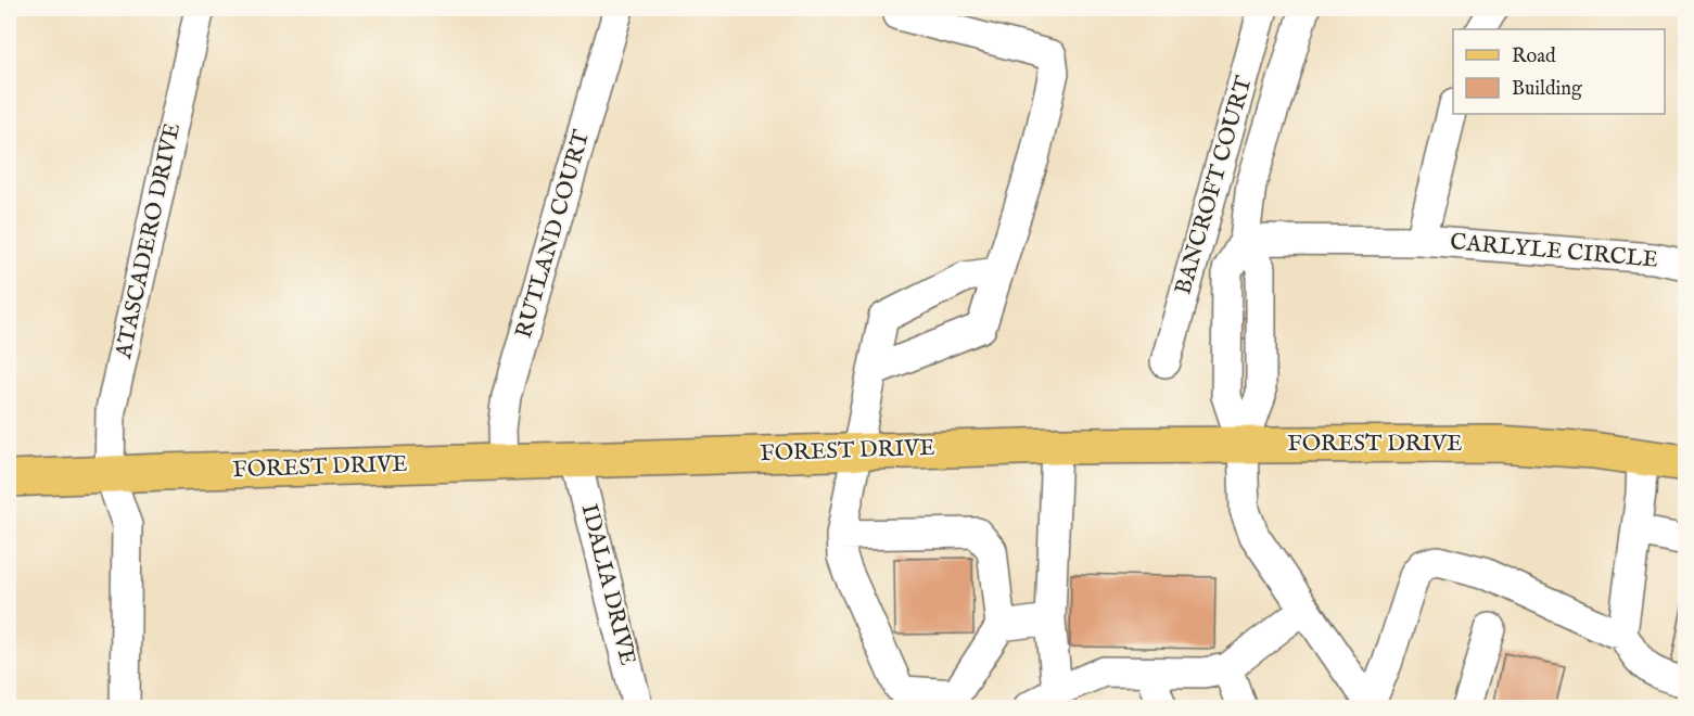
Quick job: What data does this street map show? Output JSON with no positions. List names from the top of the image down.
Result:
{
  "streets": {
    "main road": ["FOREST DRIVE"],
    "street": [
      "BANCROFT COURT",
      "RUTLAND COURT",
      "ATASCADERO DRIVE",
      "CARLYLE CIRCLE",
      "IDALIA DRIVE"
    ]
  },
  "crossings": [
    ["RUTLAND COURT", "FOREST DRIVE"],
    ["ATASCADERO DRIVE", "FOREST DRIVE"],
    ["FOREST DRIVE", "IDALIA DRIVE"]
  ],
  "legend": ["Road", "Building"]
}
